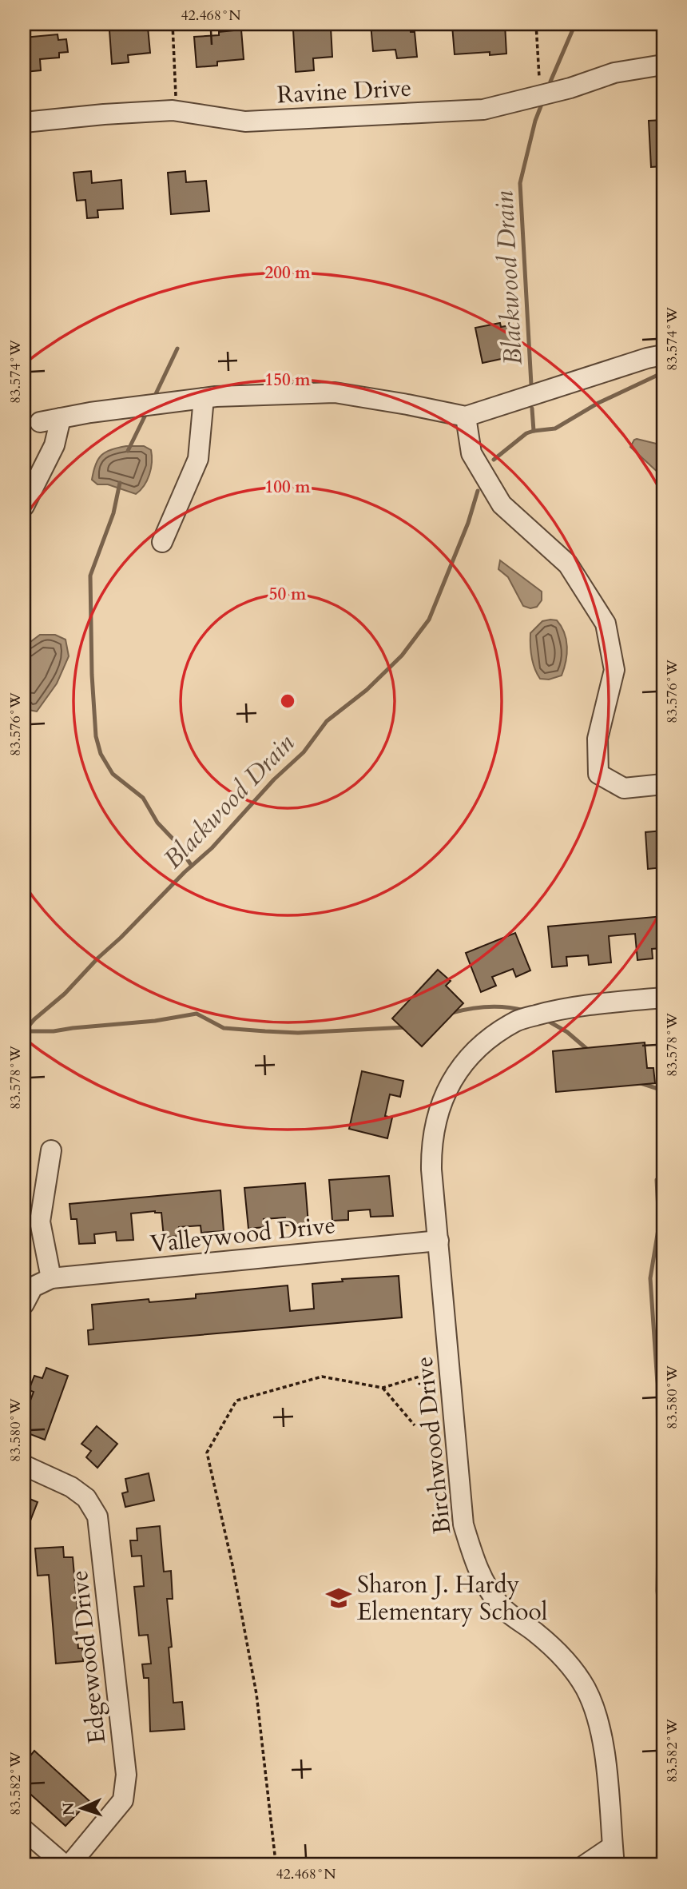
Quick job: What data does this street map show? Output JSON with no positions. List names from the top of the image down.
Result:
{
  "streets": {
    "street": [
      "Ravine Drive",
      "Valleywood Drive",
      "Birchwood Drive",
      "Edgewood Drive"
    ]
  },
  "crossings": [
    ["Valleywood Drive", "Birchwood Drive"]
  ],
  "water": ["Blackwood Drain"],
  "places": {
    "school or university": ["Sharon J. Hardy Elementary School"]
  },
  "north": "left",
  "coordinates": [
    "42.468°N",
    "83.574°W",
    "83.576°W",
    "83.578°W",
    "83.580°W",
    "83.582°W"
  ],
  "rings": [
    "200 m",
    "150 m",
    "100 m",
    "50 m"
  ]
}
